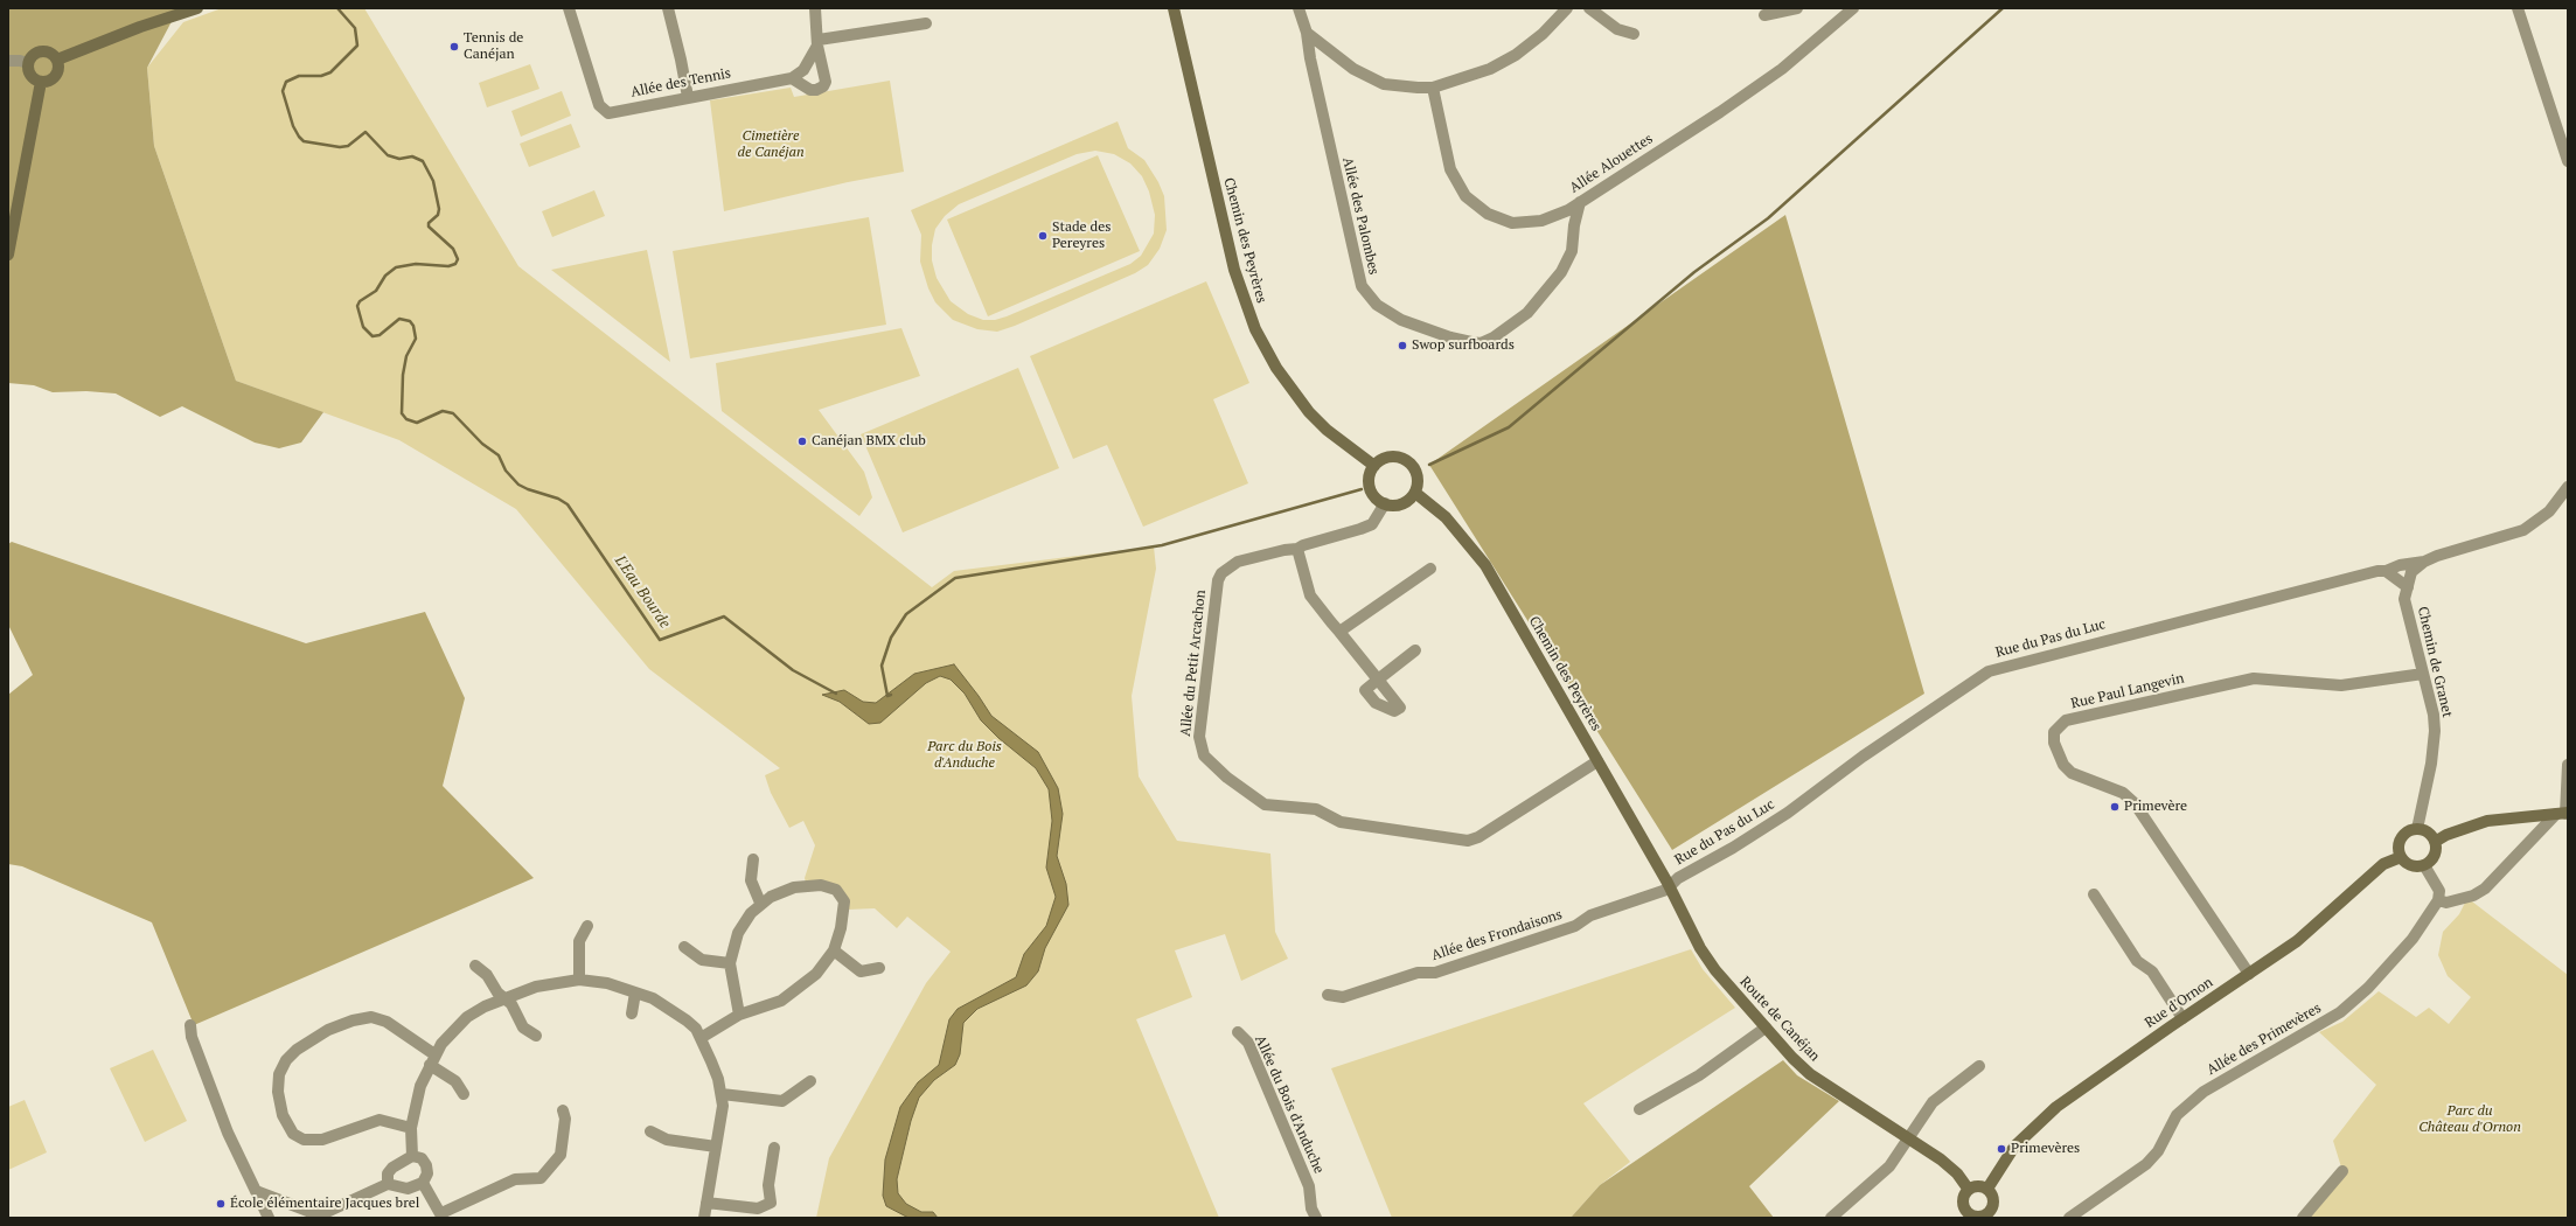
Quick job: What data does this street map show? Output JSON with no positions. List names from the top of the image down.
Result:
{
  "streets": {
    "street": [
      "Allée des Tennis",
      "Allée Alouettes",
      "Allée des Palombes",
      "Chemin des Peyrères",
      "Rue du Pas du Luc",
      "Chemin de Granet",
      "Allée du Petit Arcachon",
      "Rue Paul Langevin",
      "Allée des Frondaisons",
      "Rue d'Ornon",
      "Route de Canéjan",
      "Allée des Primevères",
      "Allée du Bois d'Anduche"
    ]
  },
  "crossings": [
    ["Allée Alouettes", "Allée des Palombes"],
    ["Chemin des Peyrères", "Rue du Pas du Luc"],
    ["Chemin des Peyrères", "Allée du Petit Arcachon"],
    ["Chemin des Peyrères", "Allée des Frondaisons"],
    ["Chemin des Peyrères", "Route de Canéjan"],
    ["Rue du Pas du Luc", "Chemin de Granet"],
    ["Rue du Pas du Luc", "Allée des Frondaisons"],
    ["Rue du Pas du Luc", "Route de Canéjan"],
    ["Chemin de Granet", "Rue Paul Langevin"],
    ["Chemin de Granet", "Rue d'Ornon"],
    ["Rue Paul Langevin", "Rue d'Ornon"],
    ["Allée des Frondaisons", "Route de Canéjan"],
    ["Rue d'Ornon", "Route de Canéjan"]
  ],
  "water": ["L'Eau Bourde"],
  "parks": ["Cimetière de Canéjan", "Parc du Bois d'Anduche", "Parc du Château d'Ornon"],
  "places": [
    "Tennis de Canéjan",
    "Stade des Pereyres",
    "Swop surfboards",
    "Canéjan BMX club",
    "Primevère",
    "Primevères",
    "École élémentaire Jacques brel"
  ]
}
